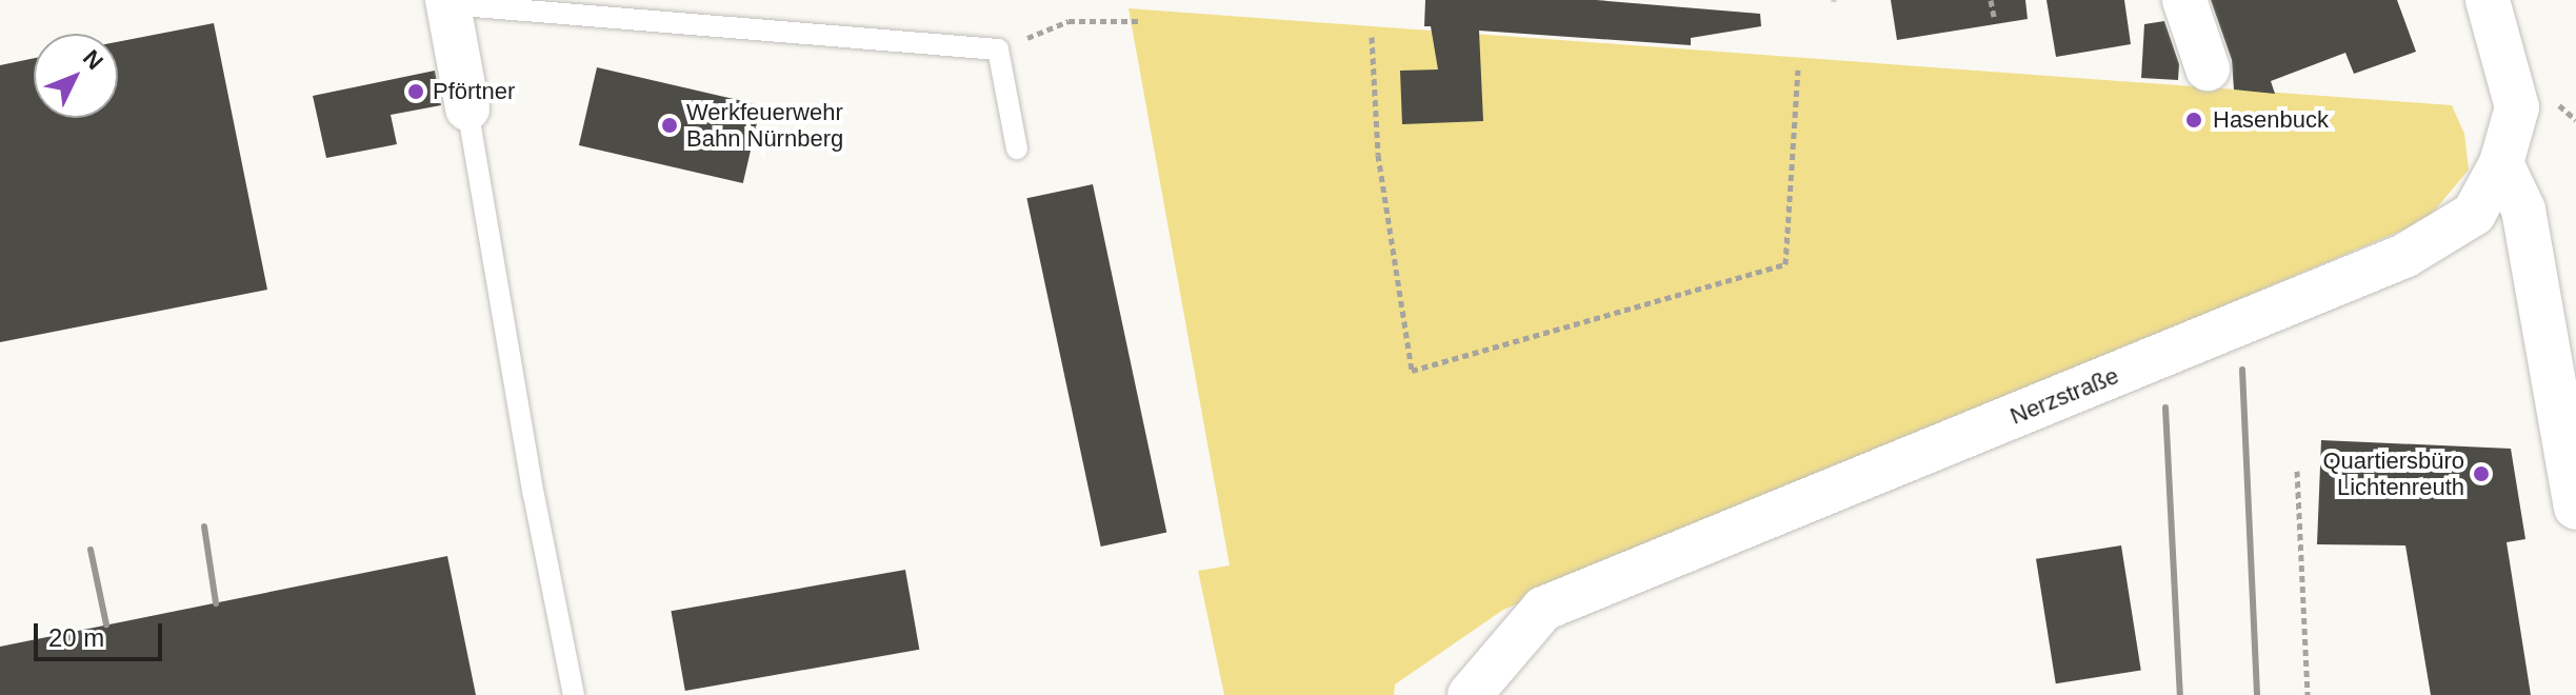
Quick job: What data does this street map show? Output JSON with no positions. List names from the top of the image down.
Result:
{
  "streets": {
    "street": ["Nerzstraße"]
  },
  "places": [
    "Pförtner",
    "Hasenbuck",
    "Werkfeuerwehr Bahn Nürnberg",
    "Quartiersbüro Lichtenreuth"
  ],
  "scale_bar": "20 m",
  "north": "top right"
}
